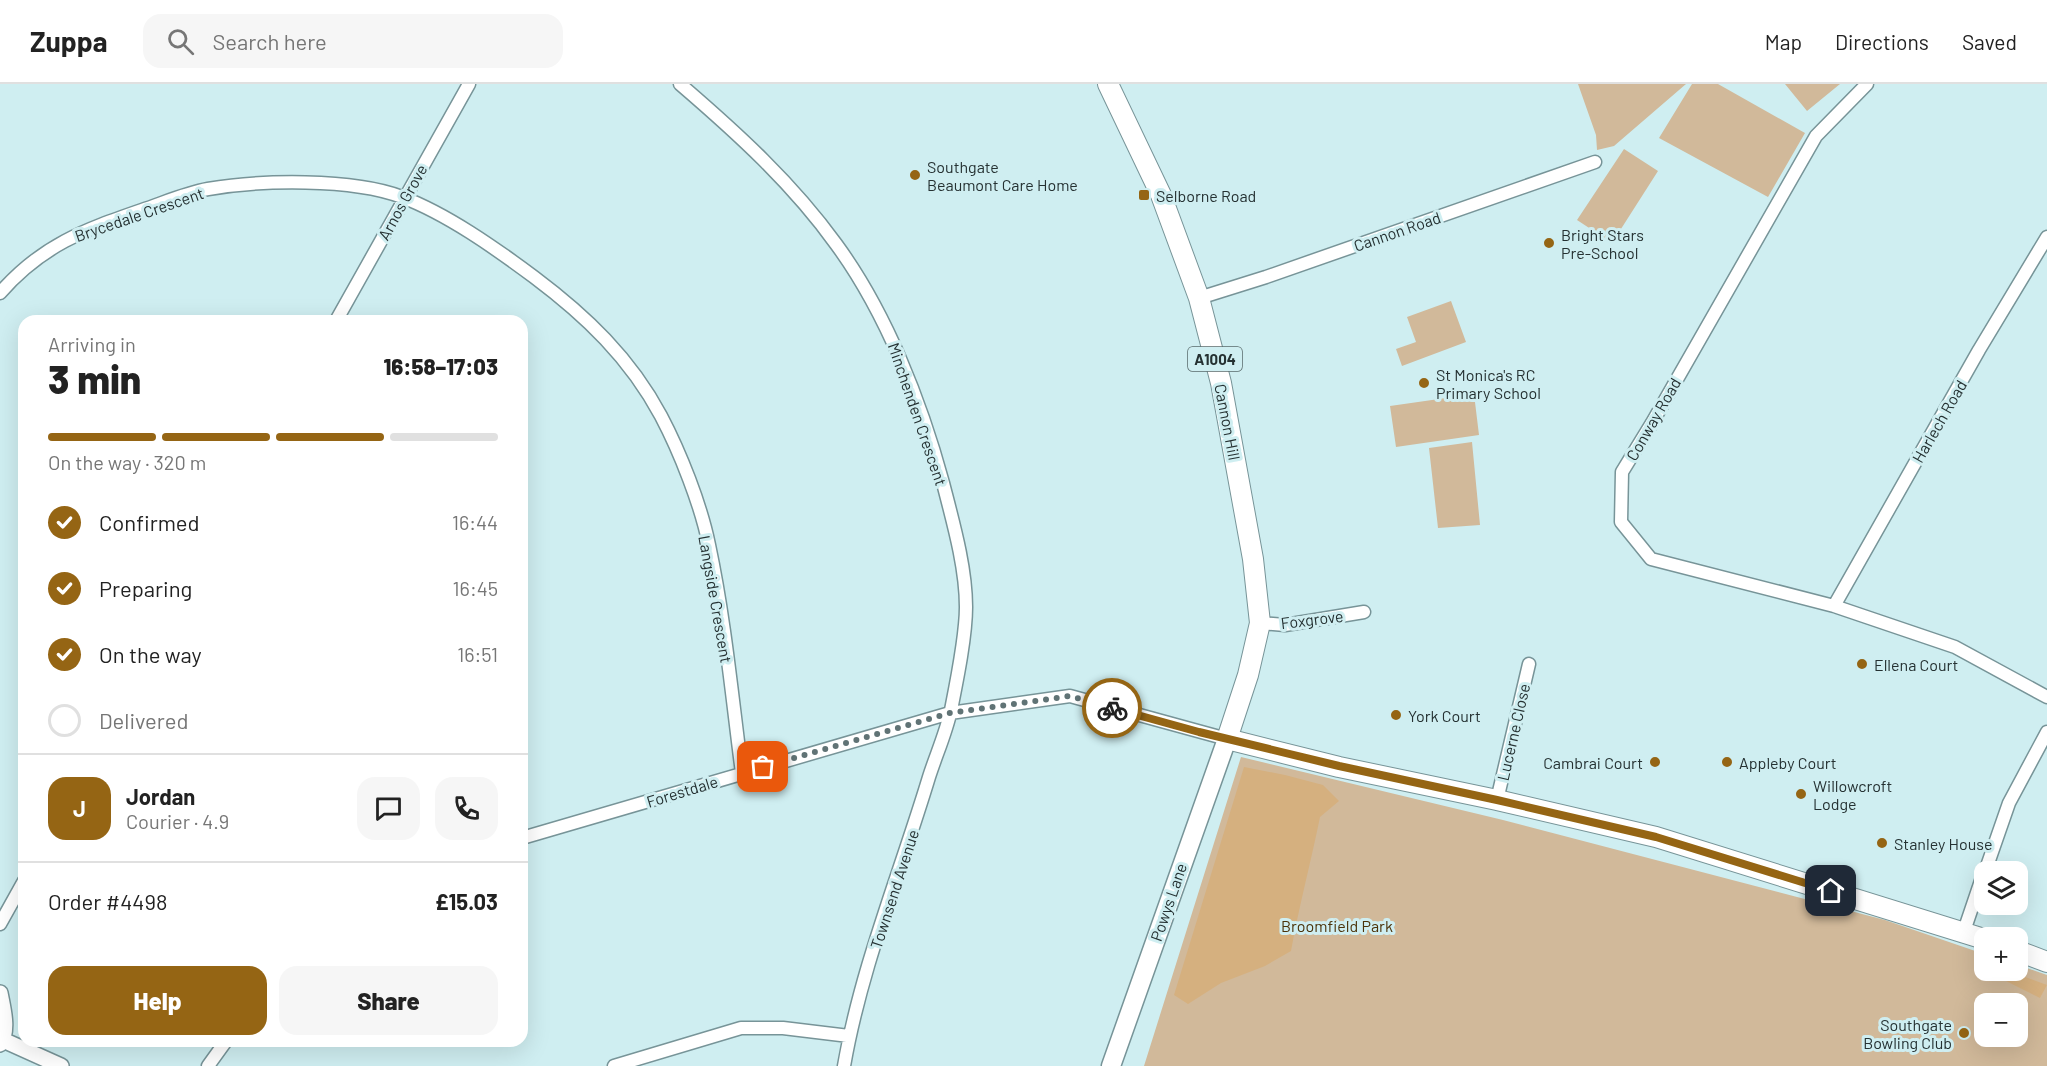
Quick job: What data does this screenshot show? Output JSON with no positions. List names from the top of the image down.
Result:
{
  "streets": {
    "main road": ["A1004", "Cannon Hill", "Powys Lane"],
    "street": [
      "Arnos Grove",
      "Brycedale Crescent",
      "Cannon Road",
      "Minchenden Crescent",
      "Conway Road",
      "Harlech Road",
      "Langside Crescent",
      "Foxgrove",
      "Lucerne Close",
      "Forestdale",
      "Townsend Avenue"
    ]
  },
  "crossings": [
    ["Arnos Grove", "Brycedale Crescent"],
    ["Arnos Grove", "Langside Crescent"],
    ["Brycedale Crescent", "Langside Crescent"],
    ["Cannon Road", "Cannon Hill"],
    ["Minchenden Crescent", "Forestdale"],
    ["Minchenden Crescent", "Townsend Avenue"],
    ["Conway Road", "Harlech Road"],
    ["Cannon Hill", "Foxgrove"],
    ["Cannon Hill", "Forestdale"],
    ["Cannon Hill", "Powys Lane"],
    ["Langside Crescent", "Forestdale"],
    ["Forestdale", "Townsend Avenue"],
    ["Forestdale", "Powys Lane"]
  ],
  "parks": ["Broomfield Park"],
  "places": {
    "other": [
      "Southgate Beaumont Care Home",
      "Bright Stars Pre-School",
      "St Monica's RC Primary School",
      "Ellena Court",
      "York Court",
      "Cambrai Court",
      "Appleby Court",
      "Willowcroft Lodge",
      "Stanley House",
      "Southgate Bowling Club"
    ],
    "transit": ["Selborne Road"]
  },
  "page": {
    "header": "Zuppa",
    "search": "Search here",
    "nav": ["Map", "Directions", "Saved"],
    "heading": ["3 min", "Arriving in", "16:58–17:03"],
    "panel": [
      "Jordan",
      "Courier · 4.9",
      "Order #4498",
      "£15.03"
    ],
    "bar": "On the way · 320 m",
    "list": [
      ["Confirmed", "16:44"],
      ["Preparing", "16:45"],
      ["On the way", "16:51"],
      "Delivered"
    ],
    "round": "J",
    "map_buttons": ["+", "−"],
    "buttons": ["Help", "Share"]
  }
}
